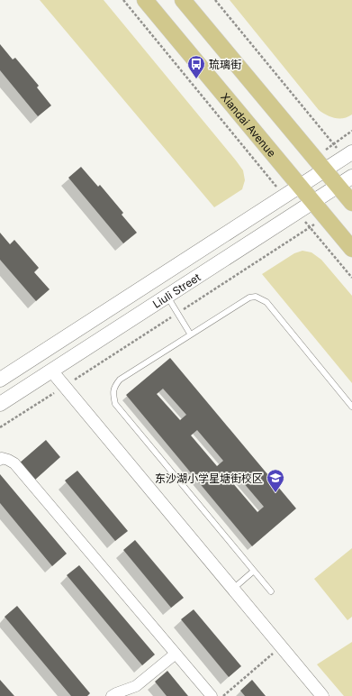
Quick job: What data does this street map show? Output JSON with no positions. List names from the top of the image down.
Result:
{
  "streets": {
    "main road": ["Xiandai Avenue", "Liuli Street"]
  },
  "crossings": [
    ["Xiandai Avenue", "Liuli Street"]
  ],
  "places": {
    "bus stop": ["琉璃街"],
    "school or university": ["东沙湖小学星塘街校区"]
  }
}
